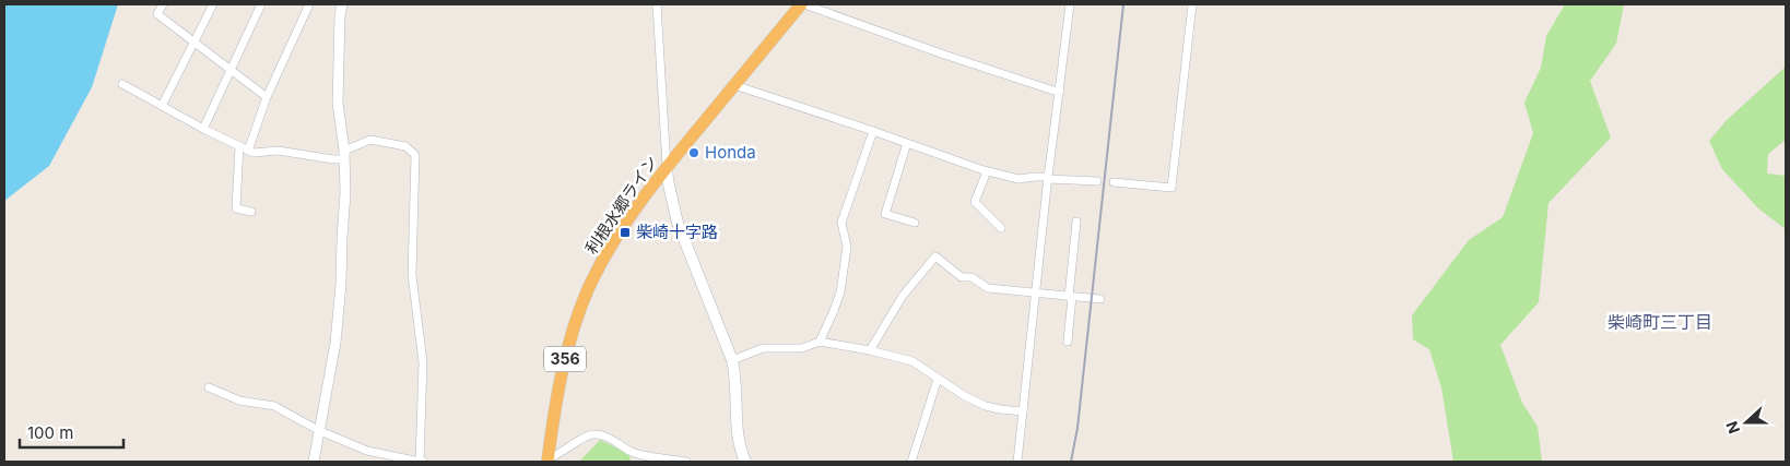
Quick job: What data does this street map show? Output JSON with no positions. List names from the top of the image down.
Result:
{
  "streets": {
    "highway": ["利根水郷ライン", "356"]
  },
  "districts": ["柴崎町三丁目"],
  "places": {
    "other": ["Honda"],
    "transit": ["柴崎十字路"]
  },
  "scale_bar": "100 m",
  "north": "left"
}
